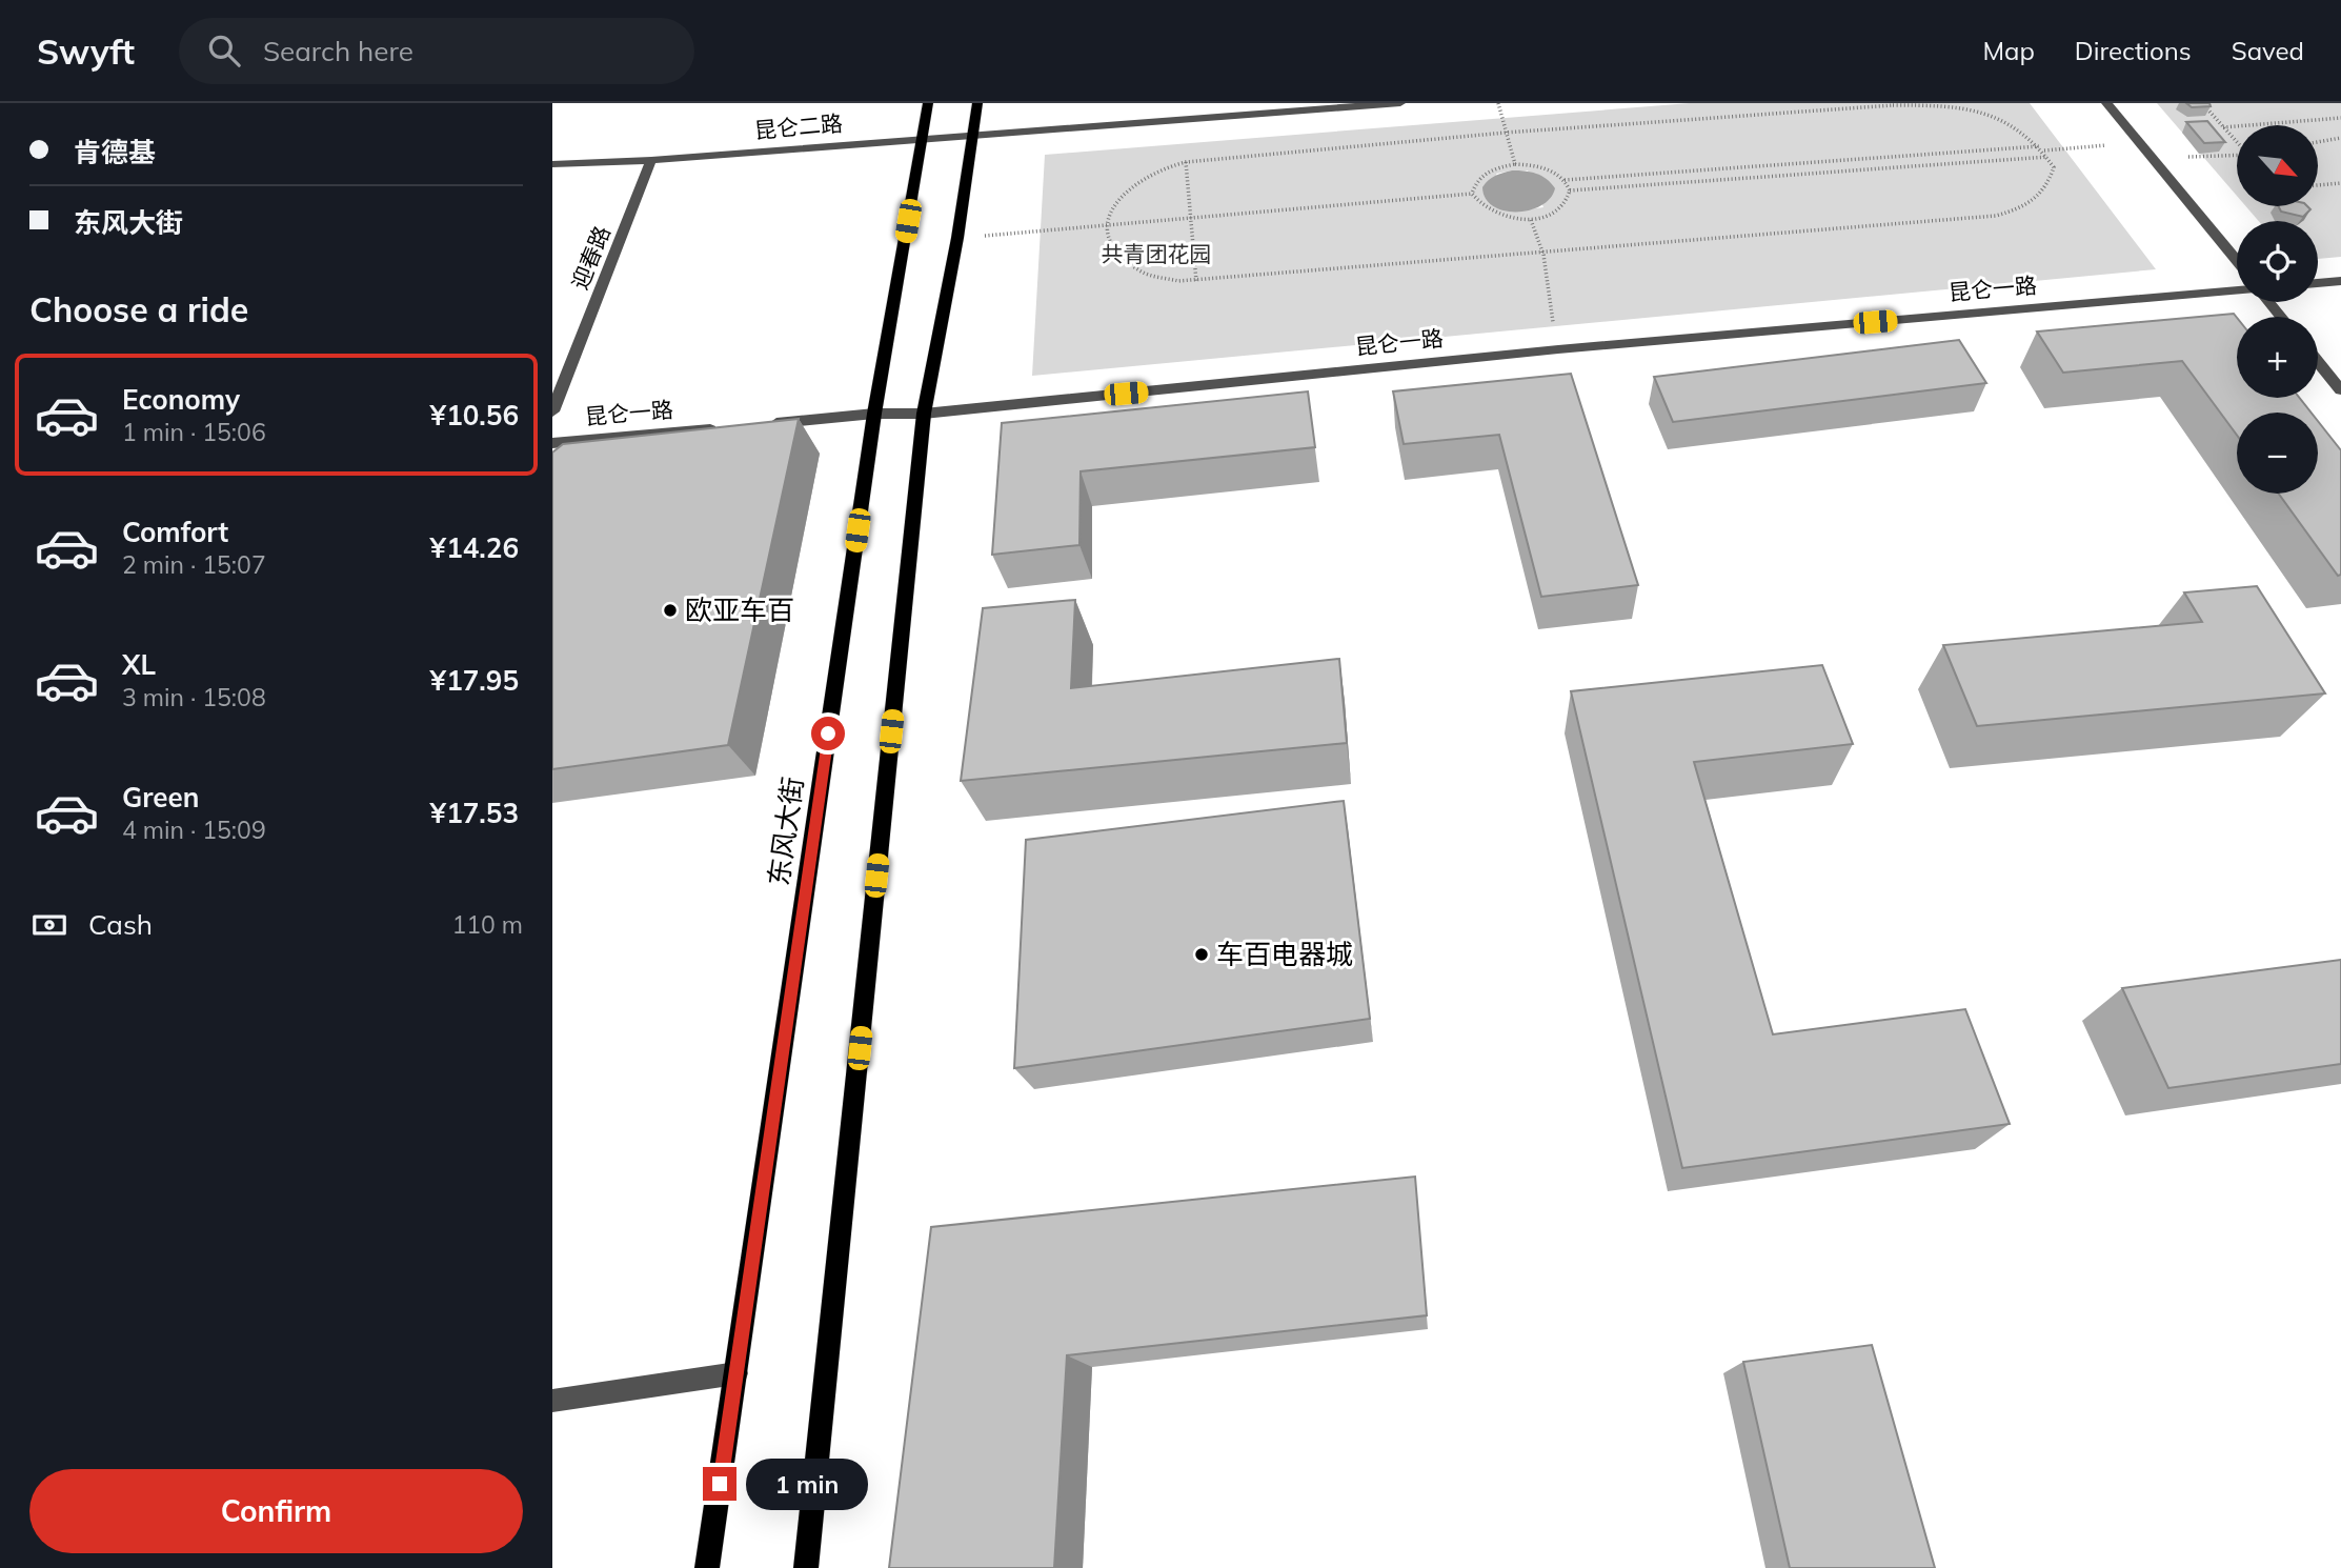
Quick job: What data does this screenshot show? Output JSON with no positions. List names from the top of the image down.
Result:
{
  "streets": {
    "main road": ["东风大街"],
    "street": ["昆仑二路", "迎春路", "昆仑一路"]
  },
  "crossings": [
    ["昆仑二路", "迎春路"],
    ["昆仑二路", "东风大街"],
    ["昆仑一路", "东风大街"]
  ],
  "parks": ["共青团花园"],
  "places": ["欧亚车百", "车百电器城"],
  "north": "bottom right",
  "page": {
    "header": "Swyft",
    "search": "Search here",
    "nav": ["Map", "Directions", "Saved"],
    "banner": ["肯德基", "东风大街"],
    "map_buttons": ["+", "−"],
    "heading": "Choose a ride",
    "list": [
      {
        "name": "Economy",
        "note": "1 min · 15:06",
        "value": "¥10.56"
      },
      {
        "name": "Comfort",
        "note": "2 min · 15:07",
        "value": "¥14.26"
      },
      {
        "name": "XL",
        "note": "3 min · 15:08",
        "value": "¥17.95"
      },
      {
        "name": "Green",
        "note": "4 min · 15:09",
        "value": "¥17.53"
      }
    ],
    "pay": ["Cash", "110 m"],
    "buttons": "Confirm",
    "bubble": "1 min"
  }
}
